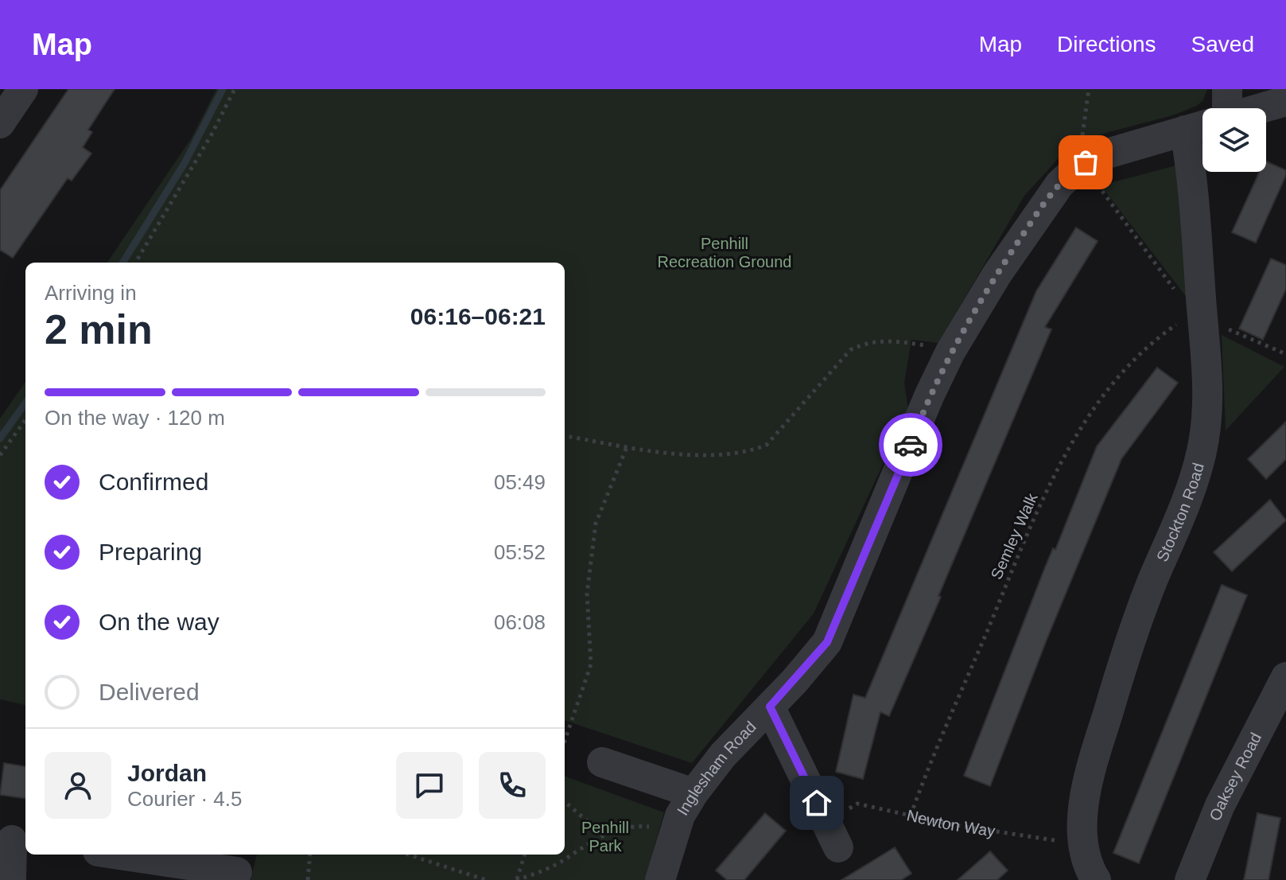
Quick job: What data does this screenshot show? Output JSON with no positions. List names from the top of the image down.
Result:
{
  "streets": {
    "street": ["Stockton Road", "Inglesham Road", "Oaksey Road"],
    "path": ["Semley Walk", "Newton Way"]
  },
  "crossings": [
    ["Stockton Road", "Semley Walk"],
    ["Stockton Road", "Inglesham Road"],
    ["Stockton Road", "Newton Way"],
    ["Semley Walk", "Newton Way"]
  ],
  "parks": ["Penhill Recreation Ground", "Penhill Park"],
  "page": {
    "header": "Map",
    "nav": ["Map", "Directions", "Saved"],
    "heading": ["2 min", "Arriving in", "06:16–06:21"],
    "panel": ["Jordan", "Courier · 4.5"],
    "bar": "On the way · 120 m",
    "list": [
      ["Confirmed", "05:49"],
      ["Preparing", "05:52"],
      ["On the way", "06:08"],
      "Delivered"
    ]
  }
}
